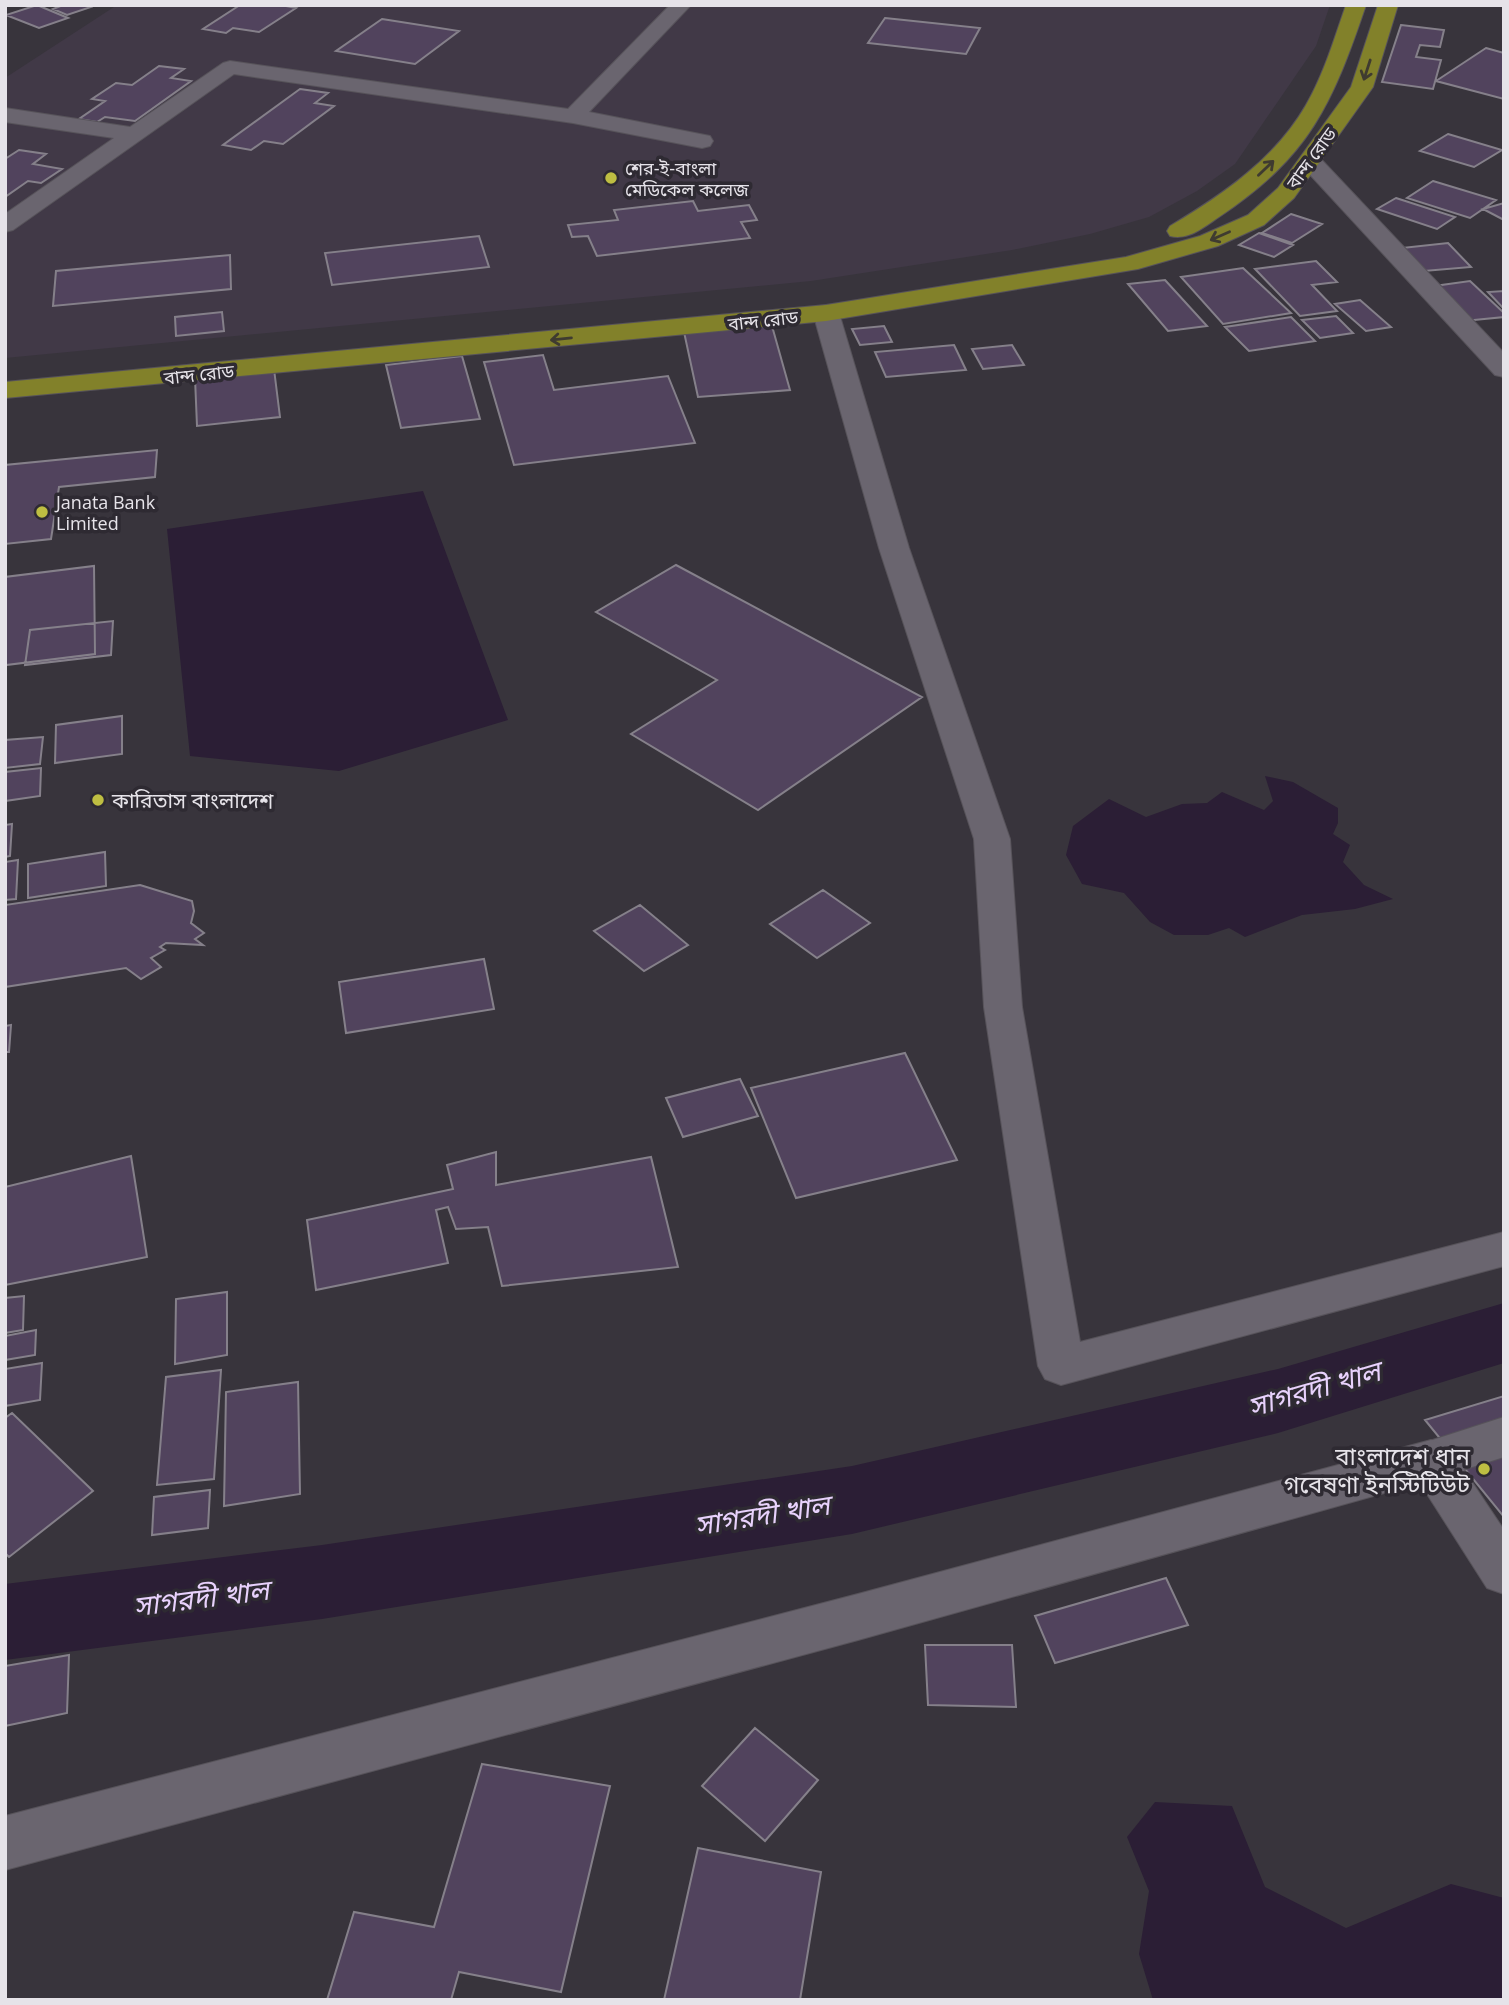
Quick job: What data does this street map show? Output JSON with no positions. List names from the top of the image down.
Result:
{
  "streets": {
    "highway": ["বান্দ রোড"]
  },
  "water": ["সাগরদী খাল"],
  "places": [
    "শের-ই-বাংলা মেডিকেল কলেজ",
    "Janata Bank Limited",
    "কারিতাস বাংলাদেশ",
    "বাংলাদেশ ধান গবেষণা ইনস্টিটিউট"
  ]
}
